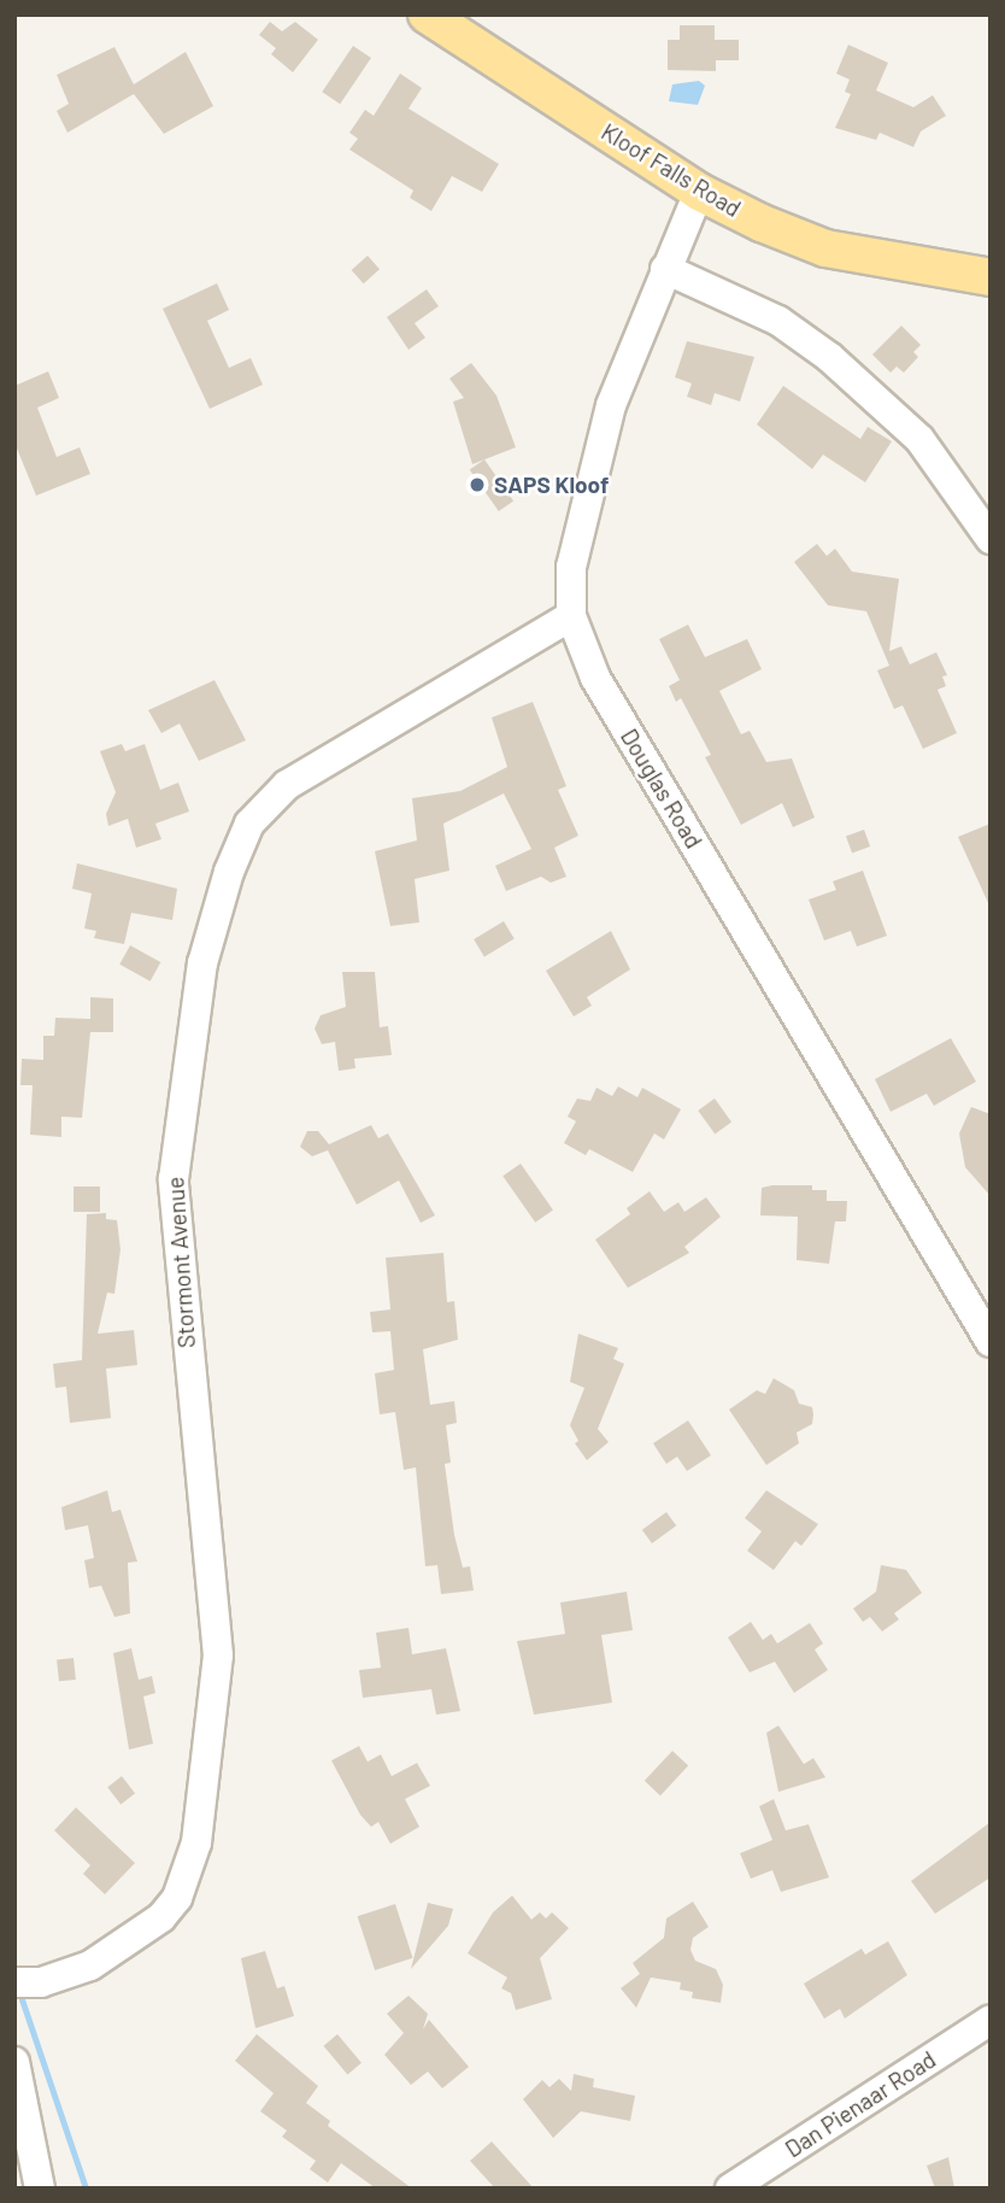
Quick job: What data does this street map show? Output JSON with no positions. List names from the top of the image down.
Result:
{
  "streets": {
    "main road": ["Kloof Falls Road"],
    "street": ["Douglas Road", "Stormont Avenue", "Dan Pienaar Road"]
  },
  "crossings": [
    ["Kloof Falls Road", "Douglas Road"],
    ["Douglas Road", "Stormont Avenue"]
  ],
  "places": ["SAPS Kloof"]
}
